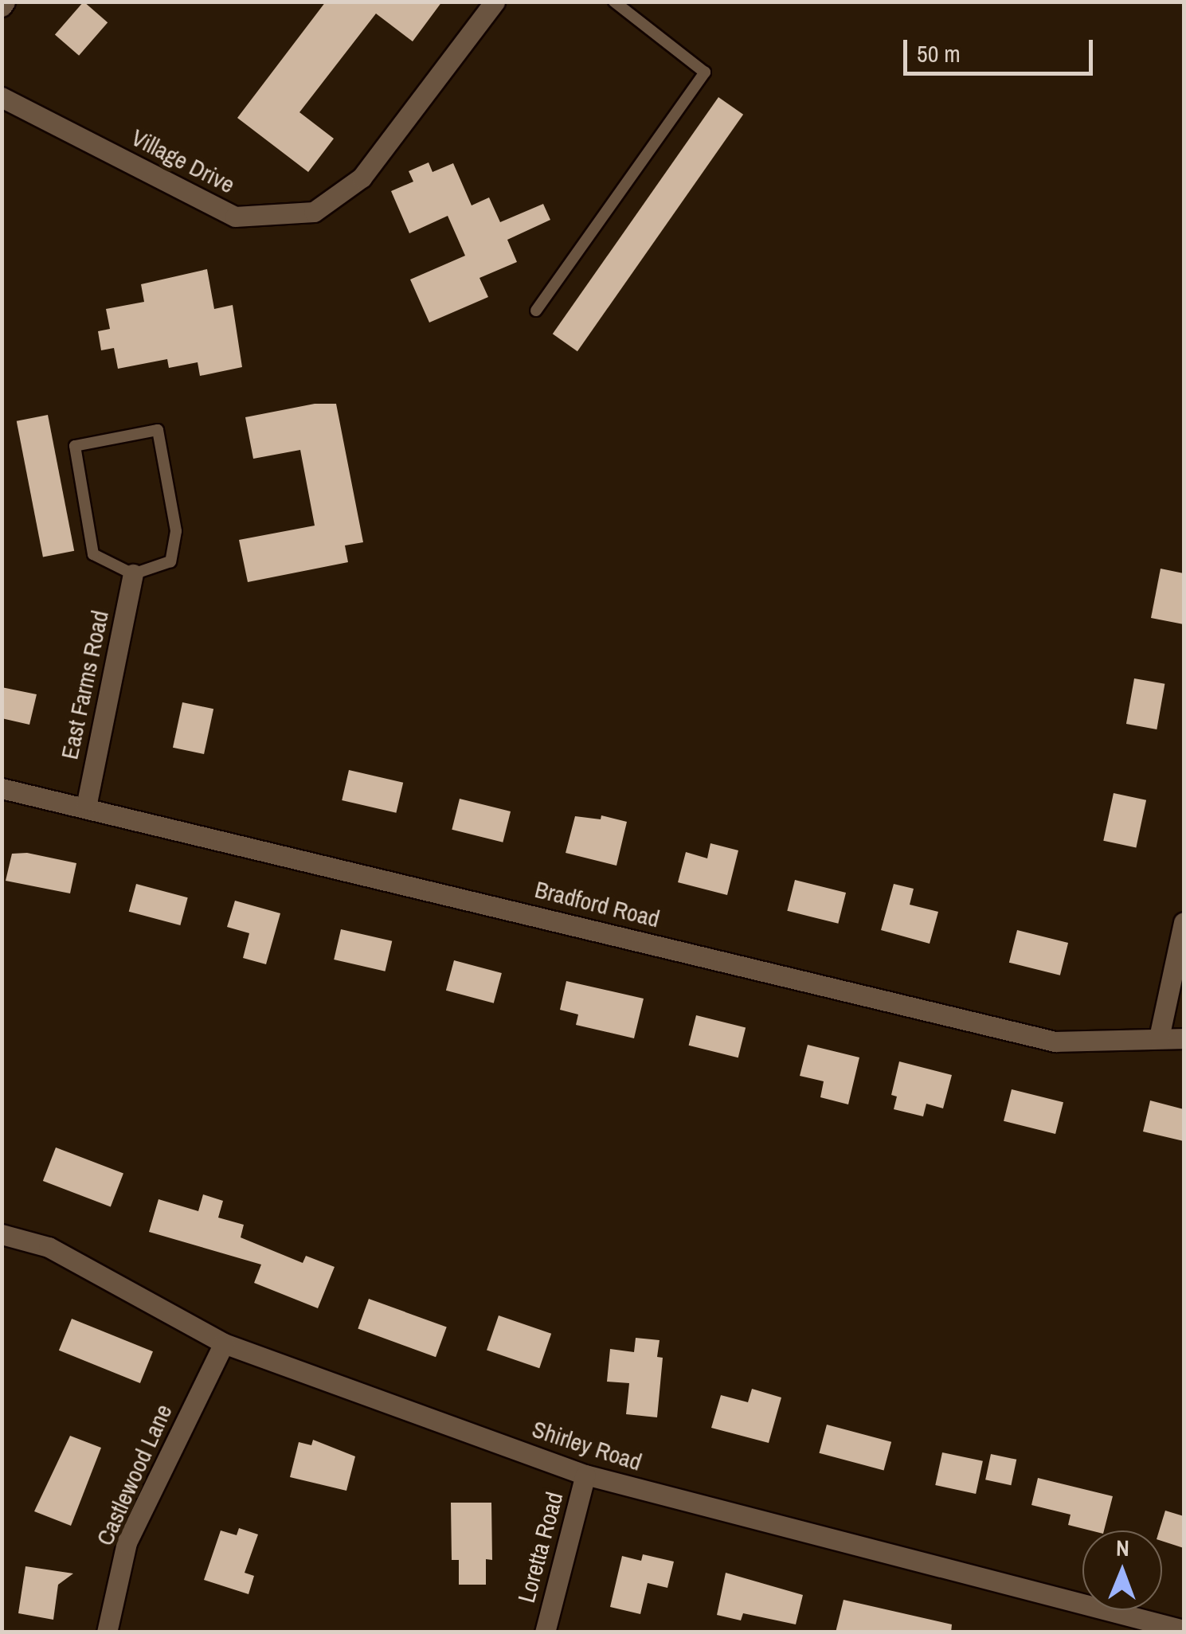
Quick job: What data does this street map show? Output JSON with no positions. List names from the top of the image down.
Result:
{
  "streets": {
    "street": [
      "Village Drive",
      "East Farms Road",
      "Bradford Road",
      "Shirley Road",
      "Castlewood Lane",
      "Loretta Road"
    ]
  },
  "crossings": [
    ["East Farms Road", "Bradford Road"],
    ["Shirley Road", "Castlewood Lane"],
    ["Shirley Road", "Loretta Road"]
  ],
  "scale_bar": "50 m",
  "north": "top"
}
